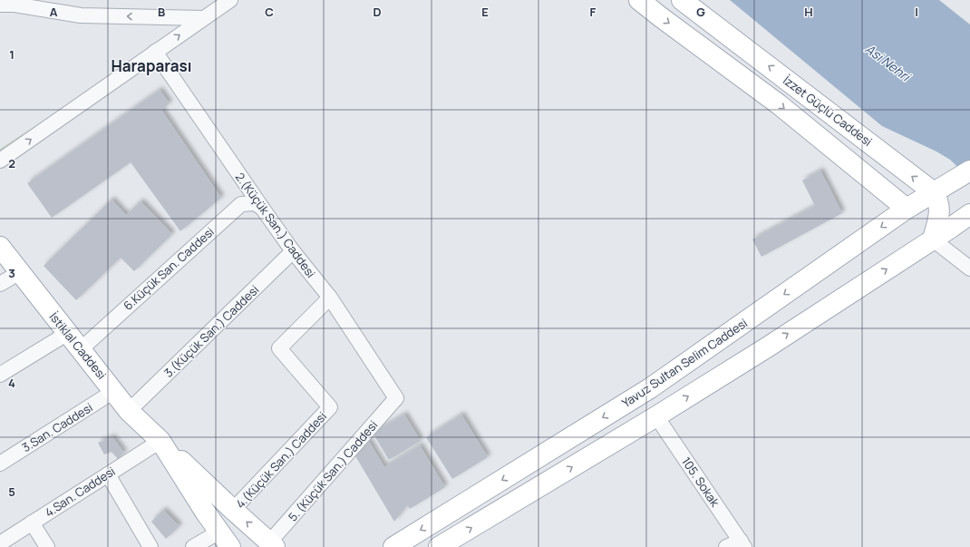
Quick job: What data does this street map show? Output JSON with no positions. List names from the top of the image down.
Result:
{
  "streets": {
    "main road": ["İzzet Güçlü Caddesi", "İstiklal Caddesi", "Yavuz Sultan Selim Caddesi"],
    "street": [
      "2.(Küçük San.) Caddesi",
      "6.Küçük San. Caddesi",
      "3.(Küçük San.) Caddesi",
      "3.San. Caddesi",
      "4.(Küçük San.) Caddesi",
      "5. (Küçük San.) Caddesi",
      "105. Sokak",
      "4.San. Caddesi"
    ]
  },
  "crossings": [
    ["İzzet Güçlü Caddesi", "Yavuz Sultan Selim Caddesi"],
    ["2.(Küçük San.) Caddesi", "6.Küçük San. Caddesi"],
    ["2.(Küçük San.) Caddesi", "3.(Küçük San.) Caddesi"],
    ["2.(Küçük San.) Caddesi", "4.(Küçük San.) Caddesi"],
    ["2.(Küçük San.) Caddesi", "5. (Küçük San.) Caddesi"],
    ["6.Küçük San. Caddesi", "İstiklal Caddesi"],
    ["3.(Küçük San.) Caddesi", "İstiklal Caddesi"],
    ["İstiklal Caddesi", "3.San. Caddesi"],
    ["İstiklal Caddesi", "4.(Küçük San.) Caddesi"],
    ["İstiklal Caddesi", "5. (Küçük San.) Caddesi"],
    ["İstiklal Caddesi", "4.San. Caddesi"]
  ],
  "districts": ["Haraparası"],
  "water": ["Asi Nehri"],
  "grid": {
    "columns": [
      "A",
      "B",
      "C",
      "D",
      "E",
      "F",
      "G",
      "H",
      "I"
    ],
    "rows": [
      "1",
      "2",
      "3",
      "4",
      "5"
    ]
  }
}
